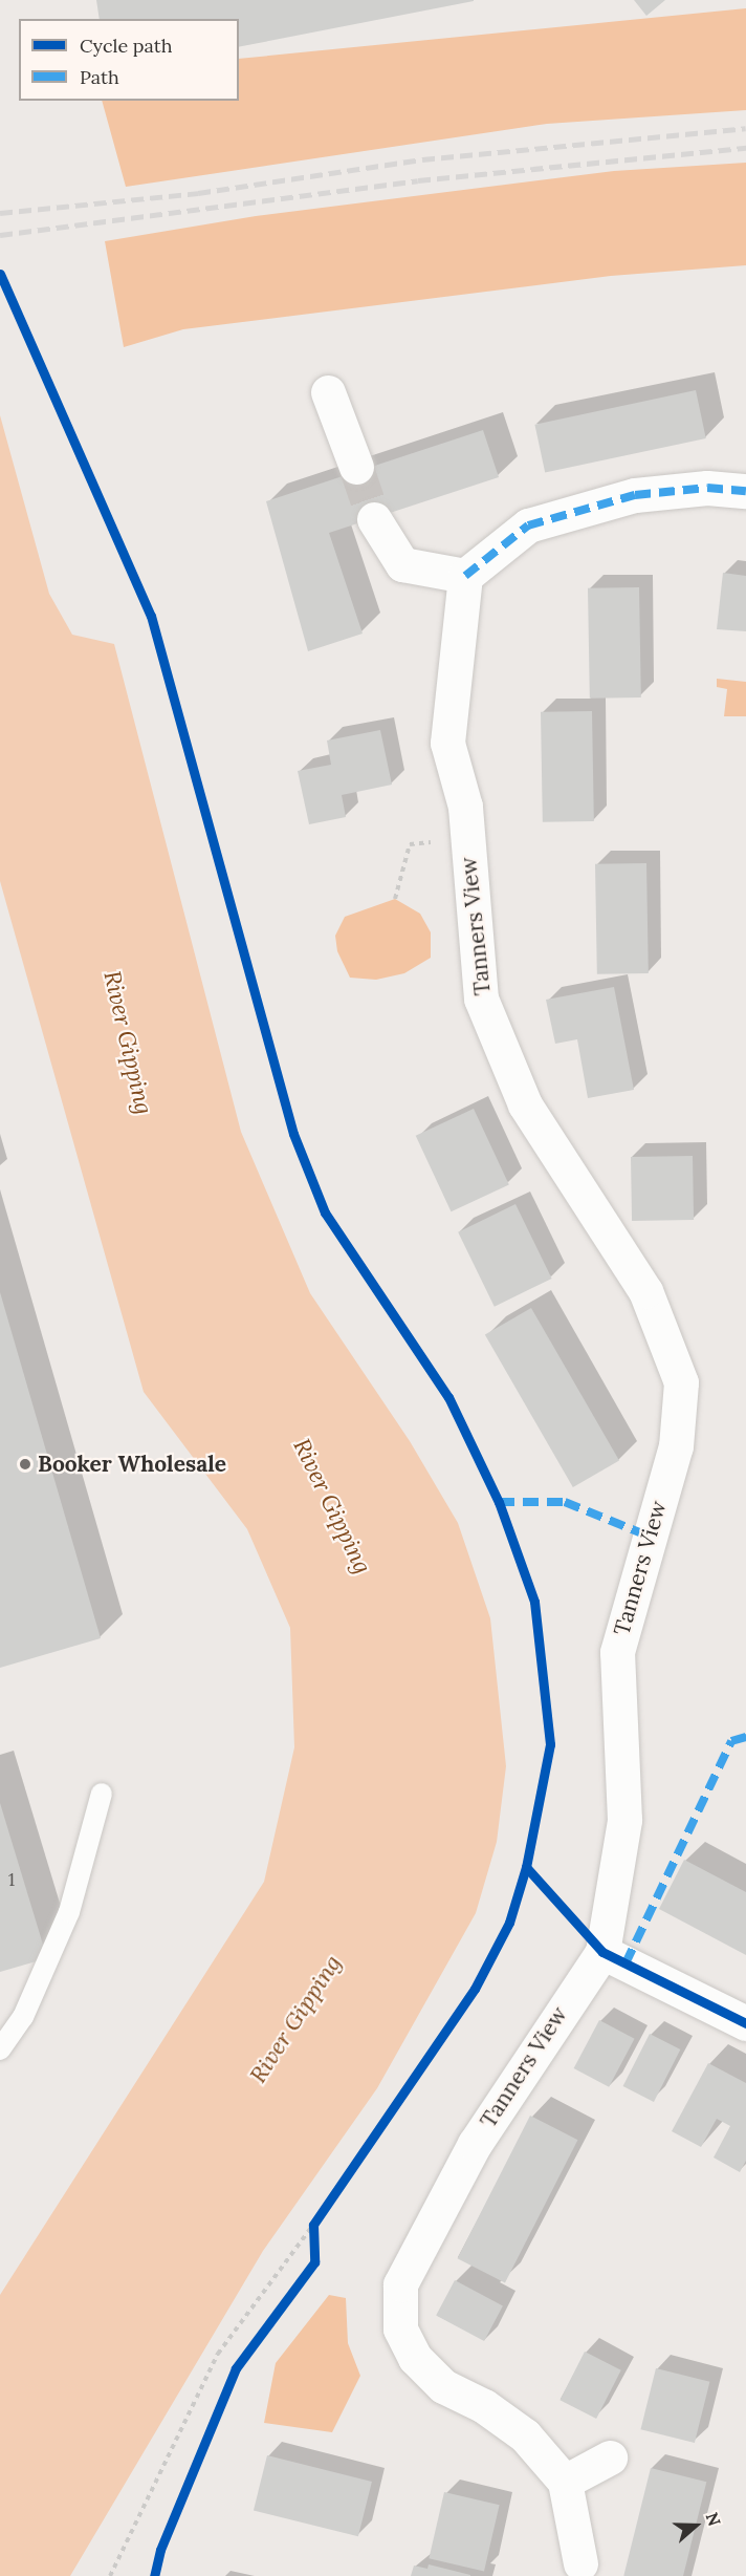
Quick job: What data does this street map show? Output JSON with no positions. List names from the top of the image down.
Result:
{
  "streets": {
    "street": ["Tanners View"]
  },
  "water": ["River Gipping"],
  "places": ["Booker Wholesale"],
  "house_numbers": ["1"],
  "legend": ["Cycle path", "Path"],
  "north": "right"
}
